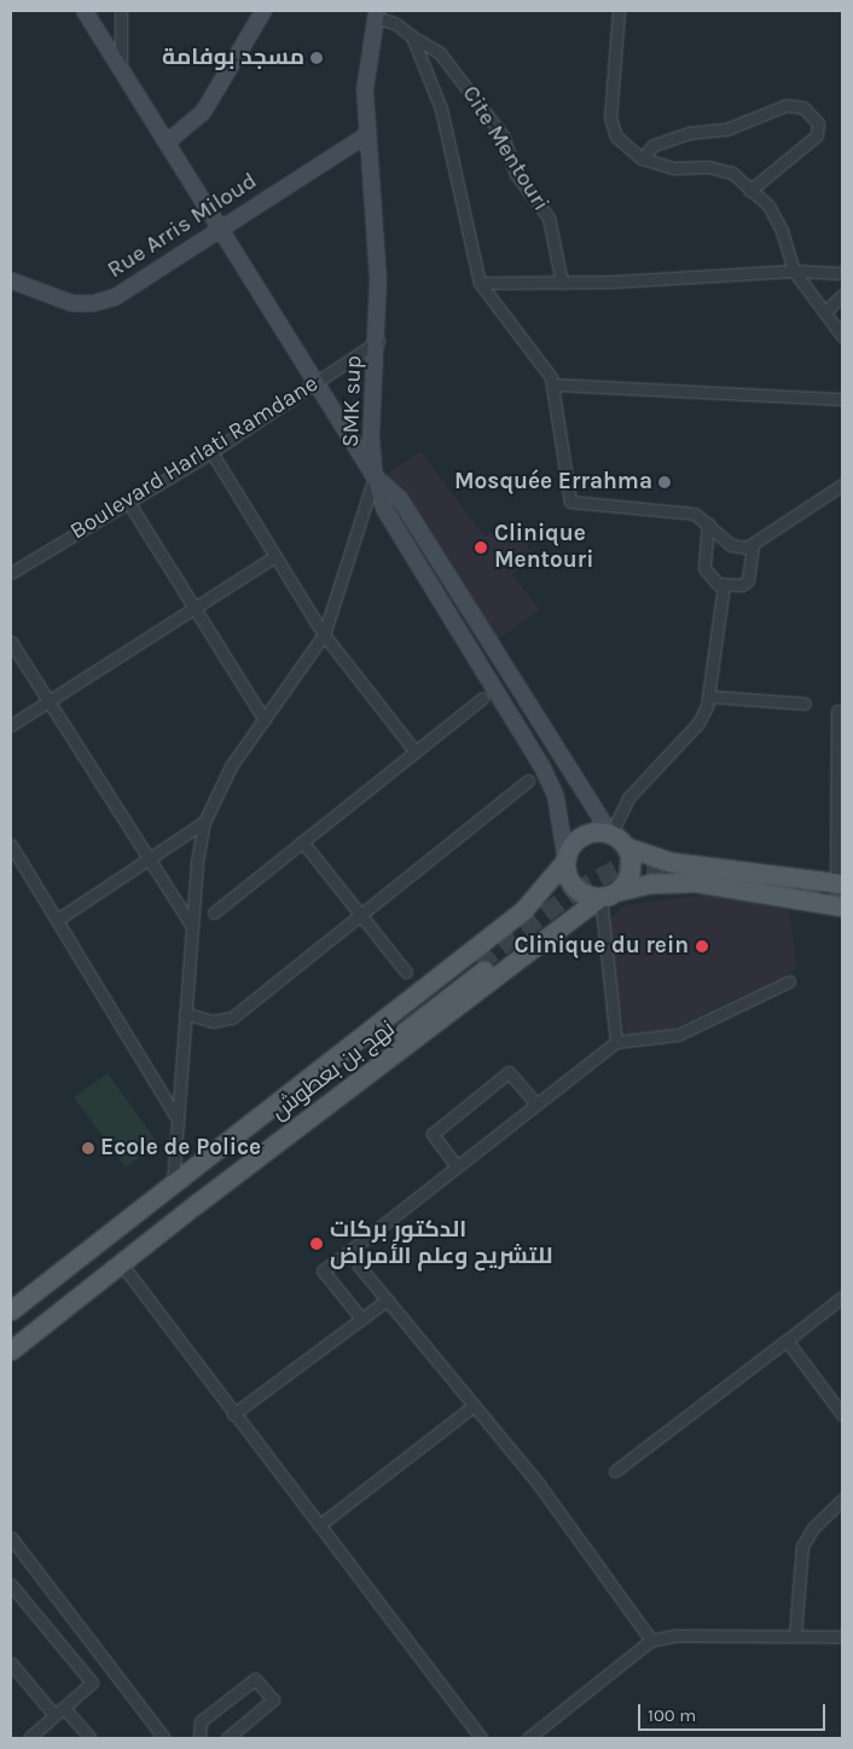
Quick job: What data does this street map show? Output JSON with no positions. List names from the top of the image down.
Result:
{
  "streets": {
    "main road": ["Rue Arris Miloud", "SMK sup", "نهج بن بعطوش"],
    "street": ["Cite Mentouri", "Boulevard Harlati Ramdane"]
  },
  "crossings": [
    ["Cite Mentouri", "SMK sup"],
    ["Rue Arris Miloud", "SMK sup"],
    ["SMK sup", "Boulevard Harlati Ramdane"],
    ["SMK sup", "نهج بن بعطوش"]
  ],
  "places": [
    "مسجد بوفامة",
    "Mosquée Errahma",
    "Clinique Mentouri",
    "Clinique du rein",
    "Ecole de Police",
    "الدكتور بركات للتشريح وعلم الأمراض"
  ],
  "scale_bar": "100 m"
}
